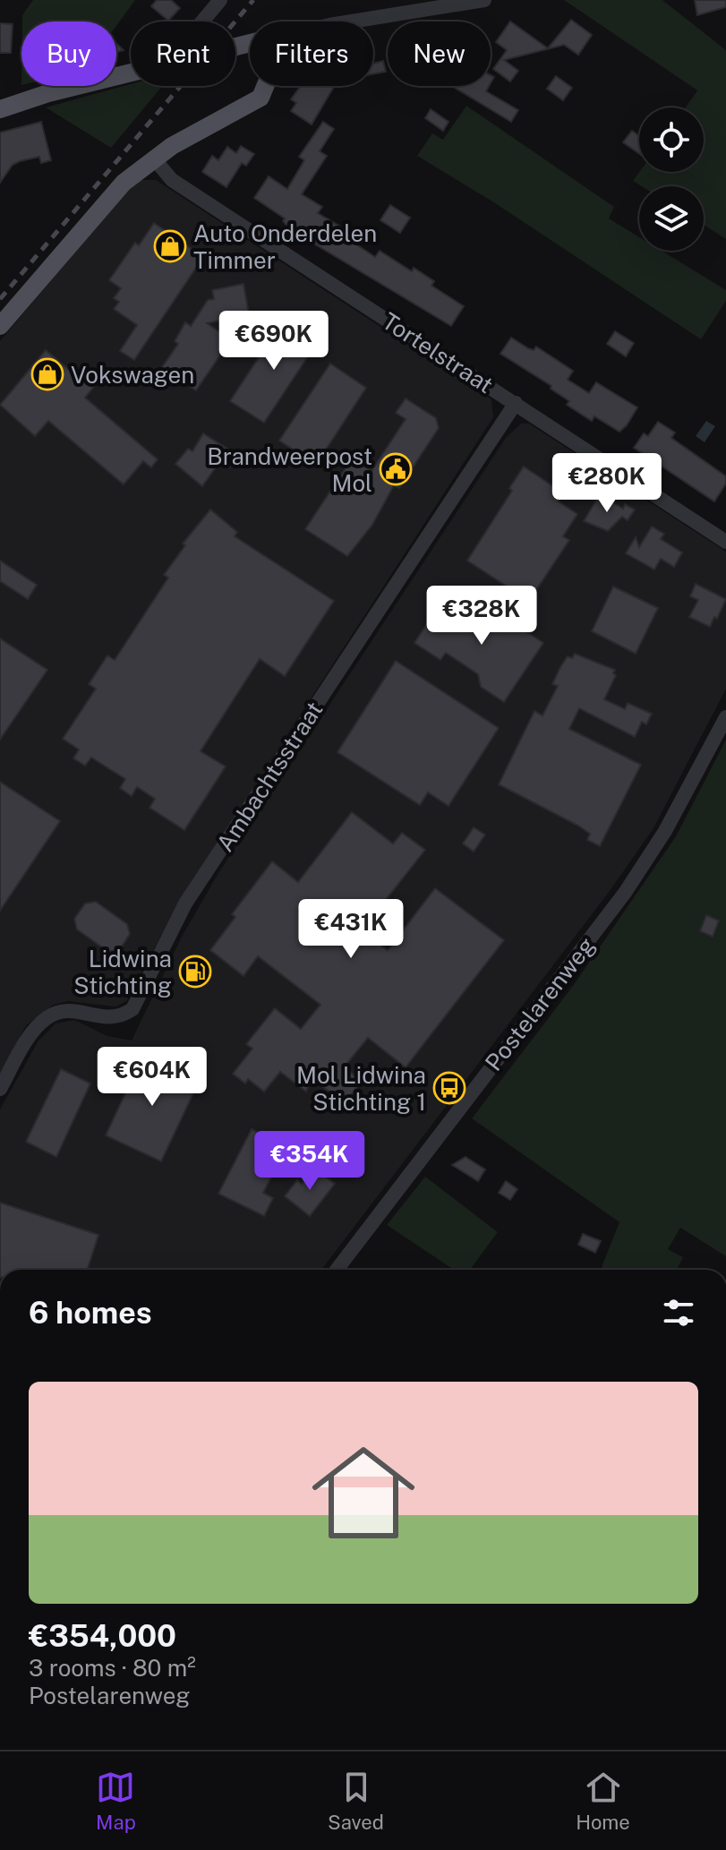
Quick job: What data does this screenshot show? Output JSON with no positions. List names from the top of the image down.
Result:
{
  "streets": {
    "street": ["Tortelstraat", "Ambachtsstraat", "Postelarenweg"]
  },
  "crossings": [
    ["Tortelstraat", "Ambachtsstraat"]
  ],
  "places": {
    "shop": ["Auto Onderdelen Timmer", "Vokswagen"],
    "public building": ["Brandweerpost Mol"],
    "fuel station": ["Lidwina Stichting"],
    "bus stop": ["Mol Lidwina Stichting 1"]
  },
  "page": {
    "chip": [
      "Buy",
      "Rent",
      "Filters",
      "New"
    ],
    "price": [
      "€690K",
      "€280K",
      "€328K",
      "€431K",
      "€604K",
      "€354K"
    ],
    "heading": "6 homes",
    "list": [
      {
        "name": "€354,000",
        "note": "3 rooms · 80 m² · Postelarenweg"
      }
    ],
    "tabs": ["Map", "Saved", "Home"]
  }
}
